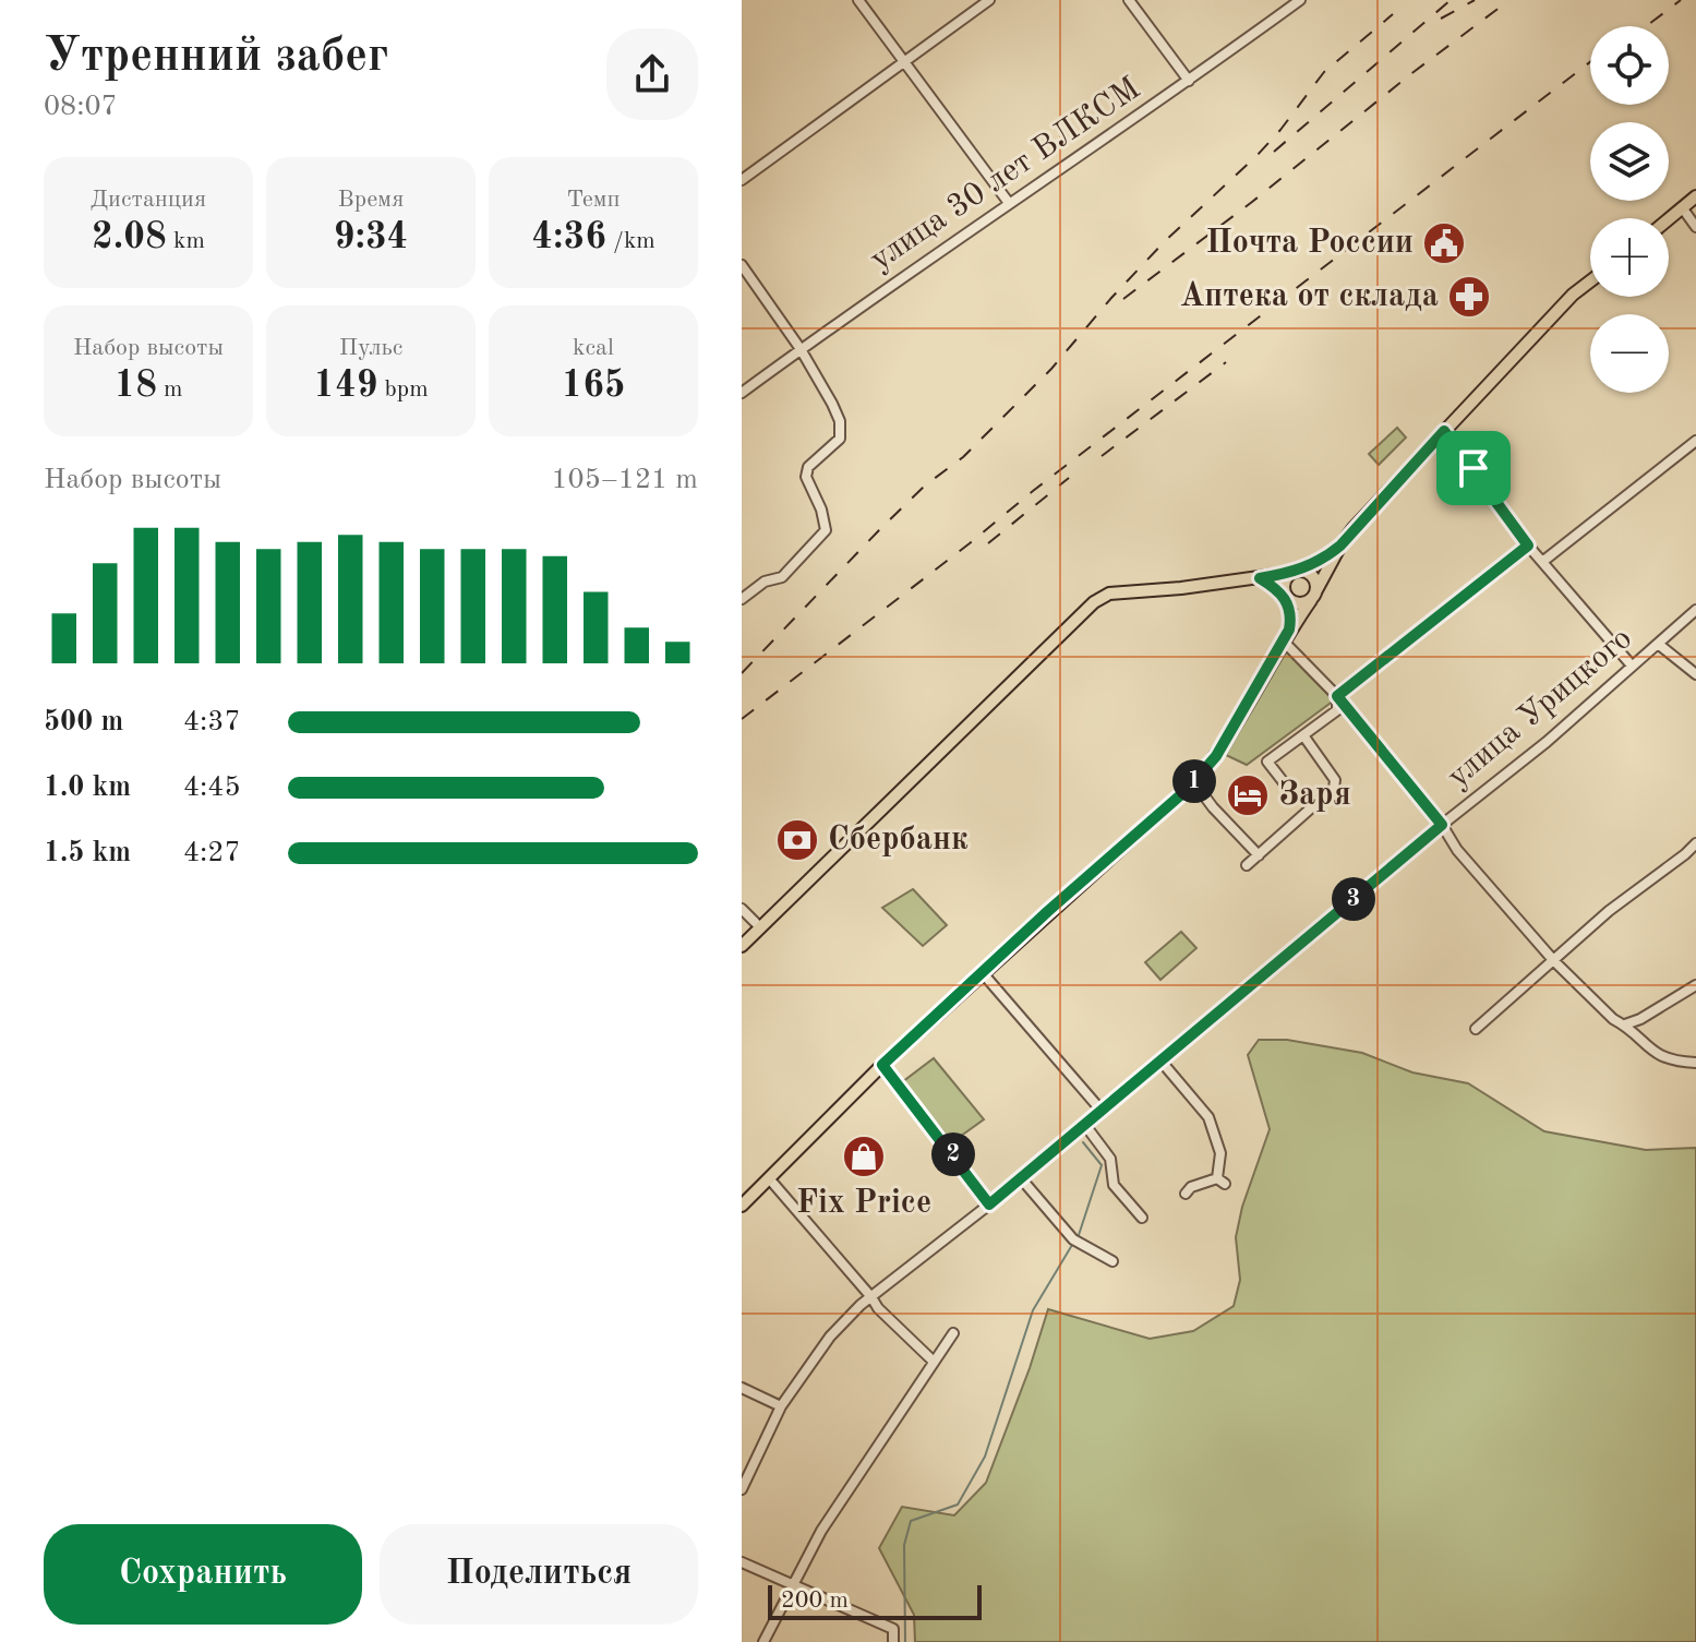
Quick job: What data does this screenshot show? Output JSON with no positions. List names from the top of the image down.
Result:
{
  "streets": {
    "street": ["улица 30 лет ВЛКСМ", "улица Урицкого"]
  },
  "places": {
    "public building": ["Почта России"],
    "pharmacy": ["Аптека от склада"],
    "hotel": ["Заря"],
    "bank": ["Сбербанк"],
    "shop": ["Fix Price"]
  },
  "scale_bar": "200 m",
  "page": {
    "heading": ["Утренний забег", "08:07"],
    "map_buttons": ["+", "−"],
    "stats": [
      ["Дистанция", "2.08 km"],
      ["Время", "9:34"],
      ["Темп", "4:36 /km"],
      ["Набор высоты", "18 m"],
      ["Пульс", "149 bpm"],
      ["kcal", "165"]
    ],
    "chart": ["Набор высоты", "105–121 m"],
    "list": [
      {
        "name": "500 m",
        "note": "4:37"
      },
      {
        "name": "1.0 km",
        "note": "4:45"
      },
      {
        "name": "1.5 km",
        "note": "4:27"
      }
    ],
    "pins": ["1", "3", "2"],
    "buttons": ["Сохранить", "Поделиться"],
    "scale": "200 m"
  }
}
